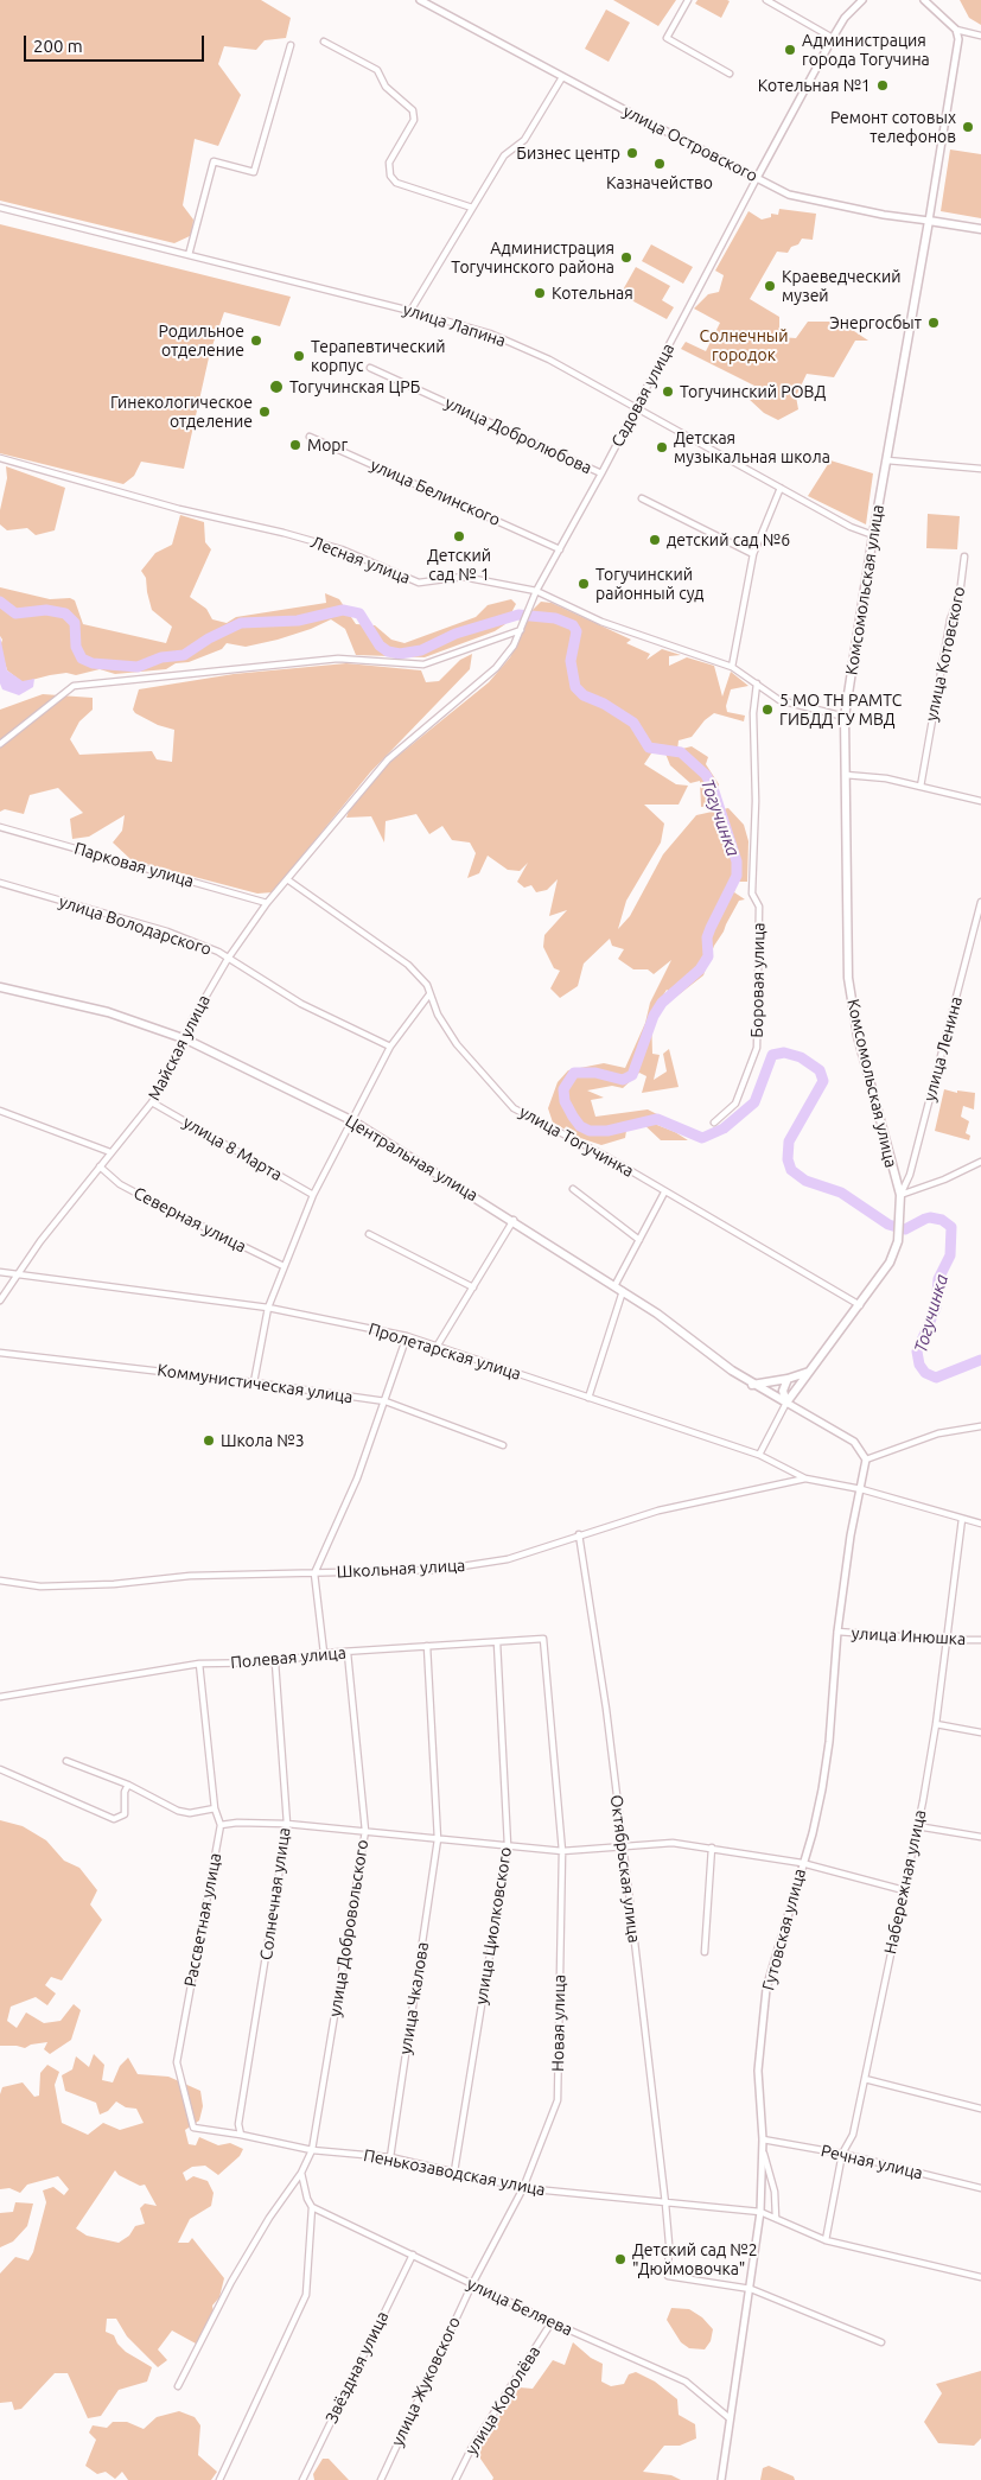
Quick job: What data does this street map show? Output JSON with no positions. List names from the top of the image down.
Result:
{
  "streets": {
    "main road": ["улица Островского", "Комсомольская улица", "Центральная улица"],
    "street": [
      "улица Лапина",
      "Садовая улица",
      "улица Добролюбова",
      "улица Белинского",
      "Лесная улица",
      "улица Котовского",
      "Парковая улица",
      "улица Володарского",
      "Боровая улица",
      "Майская улица",
      "улица Ленина",
      "улица Тогучинка",
      "улица 8 Марта",
      "Северная улица",
      "Пролетарская улица",
      "Коммунистическая улица",
      "Школьная улица",
      "улица Инюшка",
      "Полевая улица",
      "Октябрьская улица",
      "Набережная улица",
      "Солнечная улица",
      "Рассветная улица",
      "улица Циолковского",
      "улица Добровольского",
      "Гутовская улица",
      "улица Чкалова",
      "Новая улица",
      "Речная улица",
      "Пенькозаводская улица",
      "улица Беляева",
      "Звёздная улица",
      "улица Жуковского",
      "улица Королёва"
    ]
  },
  "crossings": [
    ["улица Островского", "Садовая улица"],
    ["улица Островского", "Комсомольская улица"],
    ["улица Лапина", "Садовая улица"],
    ["улица Лапина", "Комсомольская улица"],
    ["Садовая улица", "улица Добролюбова"],
    ["Садовая улица", "улица Белинского"],
    ["Садовая улица", "Лесная улица"],
    ["Садовая улица", "Майская улица"],
    ["Лесная улица", "Комсомольская улица"],
    ["Лесная улица", "Боровая улица"],
    ["Комсомольская улица", "улица Ленина"],
    ["Комсомольская улица", "улица Тогучинка"],
    ["Комсомольская улица", "Центральная улица"],
    ["Парковая улица", "Майская улица"],
    ["улица Володарского", "Майская улица"],
    ["Майская улица", "улица Тогучинка"],
    ["Майская улица", "улица 8 Марта"],
    ["Майская улица", "Центральная улица"],
    ["Майская улица", "Северная улица"],
    ["Майская улица", "Пролетарская улица"],
    ["Пролетарская улица", "Школьная улица"],
    ["Школьная улица", "Октябрьская улица"],
    ["Школьная улица", "Гутовская улица"],
    ["улица Инюшка", "Набережная улица"],
    ["улица Инюшка", "Гутовская улица"],
    ["Полевая улица", "Солнечная улица"],
    ["Полевая улица", "Рассветная улица"],
    ["Полевая улица", "улица Циолковского"],
    ["Полевая улица", "улица Добровольского"],
    ["Полевая улица", "улица Чкалова"],
    ["Полевая улица", "Новая улица"],
    ["Октябрьская улица", "Пенькозаводская улица"],
    ["Набережная улица", "Речная улица"],
    ["Набережная улица", "Пенькозаводская улица"],
    ["Солнечная улица", "Рассветная улица"],
    ["Солнечная улица", "Пенькозаводская улица"],
    ["Рассветная улица", "Пенькозаводская улица"],
    ["улица Циолковского", "Пенькозаводская улица"],
    ["улица Добровольского", "Пенькозаводская улица"],
    ["Гутовская улица", "Речная улица"],
    ["Гутовская улица", "Пенькозаводская улица"],
    ["Гутовская улица", "улица Беляева"],
    ["улица Чкалова", "Пенькозаводская улица"],
    ["Новая улица", "Пенькозаводская улица"],
    ["Новая улица", "улица Беляева"],
    ["Новая улица", "улица Жуковского"],
    ["улица Беляева", "Звёздная улица"],
    ["улица Беляева", "улица Жуковского"],
    ["улица Беляева", "улица Королёва"]
  ],
  "water": ["Тогучинка"],
  "parks": ["Солнечный городок"],
  "places": [
    "Администрация города Тогучина",
    "Котельная №1",
    "Ремонт сотовых телефонов",
    "Бизнес центр",
    "Казначейство",
    "Администрация Тогучинского района",
    "Краеведческий музей",
    "Котельная",
    "Энергосбыт",
    "Родильное отделение",
    "Терапевтический корпус",
    "Тогучинская ЦРБ",
    "Тогучинский РОВД",
    "Гинекологическое отделение",
    "Морг",
    "Детская музыкальная школа",
    "Детский сад № 1",
    "детский сад №6",
    "Тогучинский районный суд",
    "5 МО ТН РАМТС ГИБДД ГУ МВД",
    "Школа №3",
    "Детский сад №2 \"Дюймовочка\""
  ],
  "scale_bar": "200 m"
}
